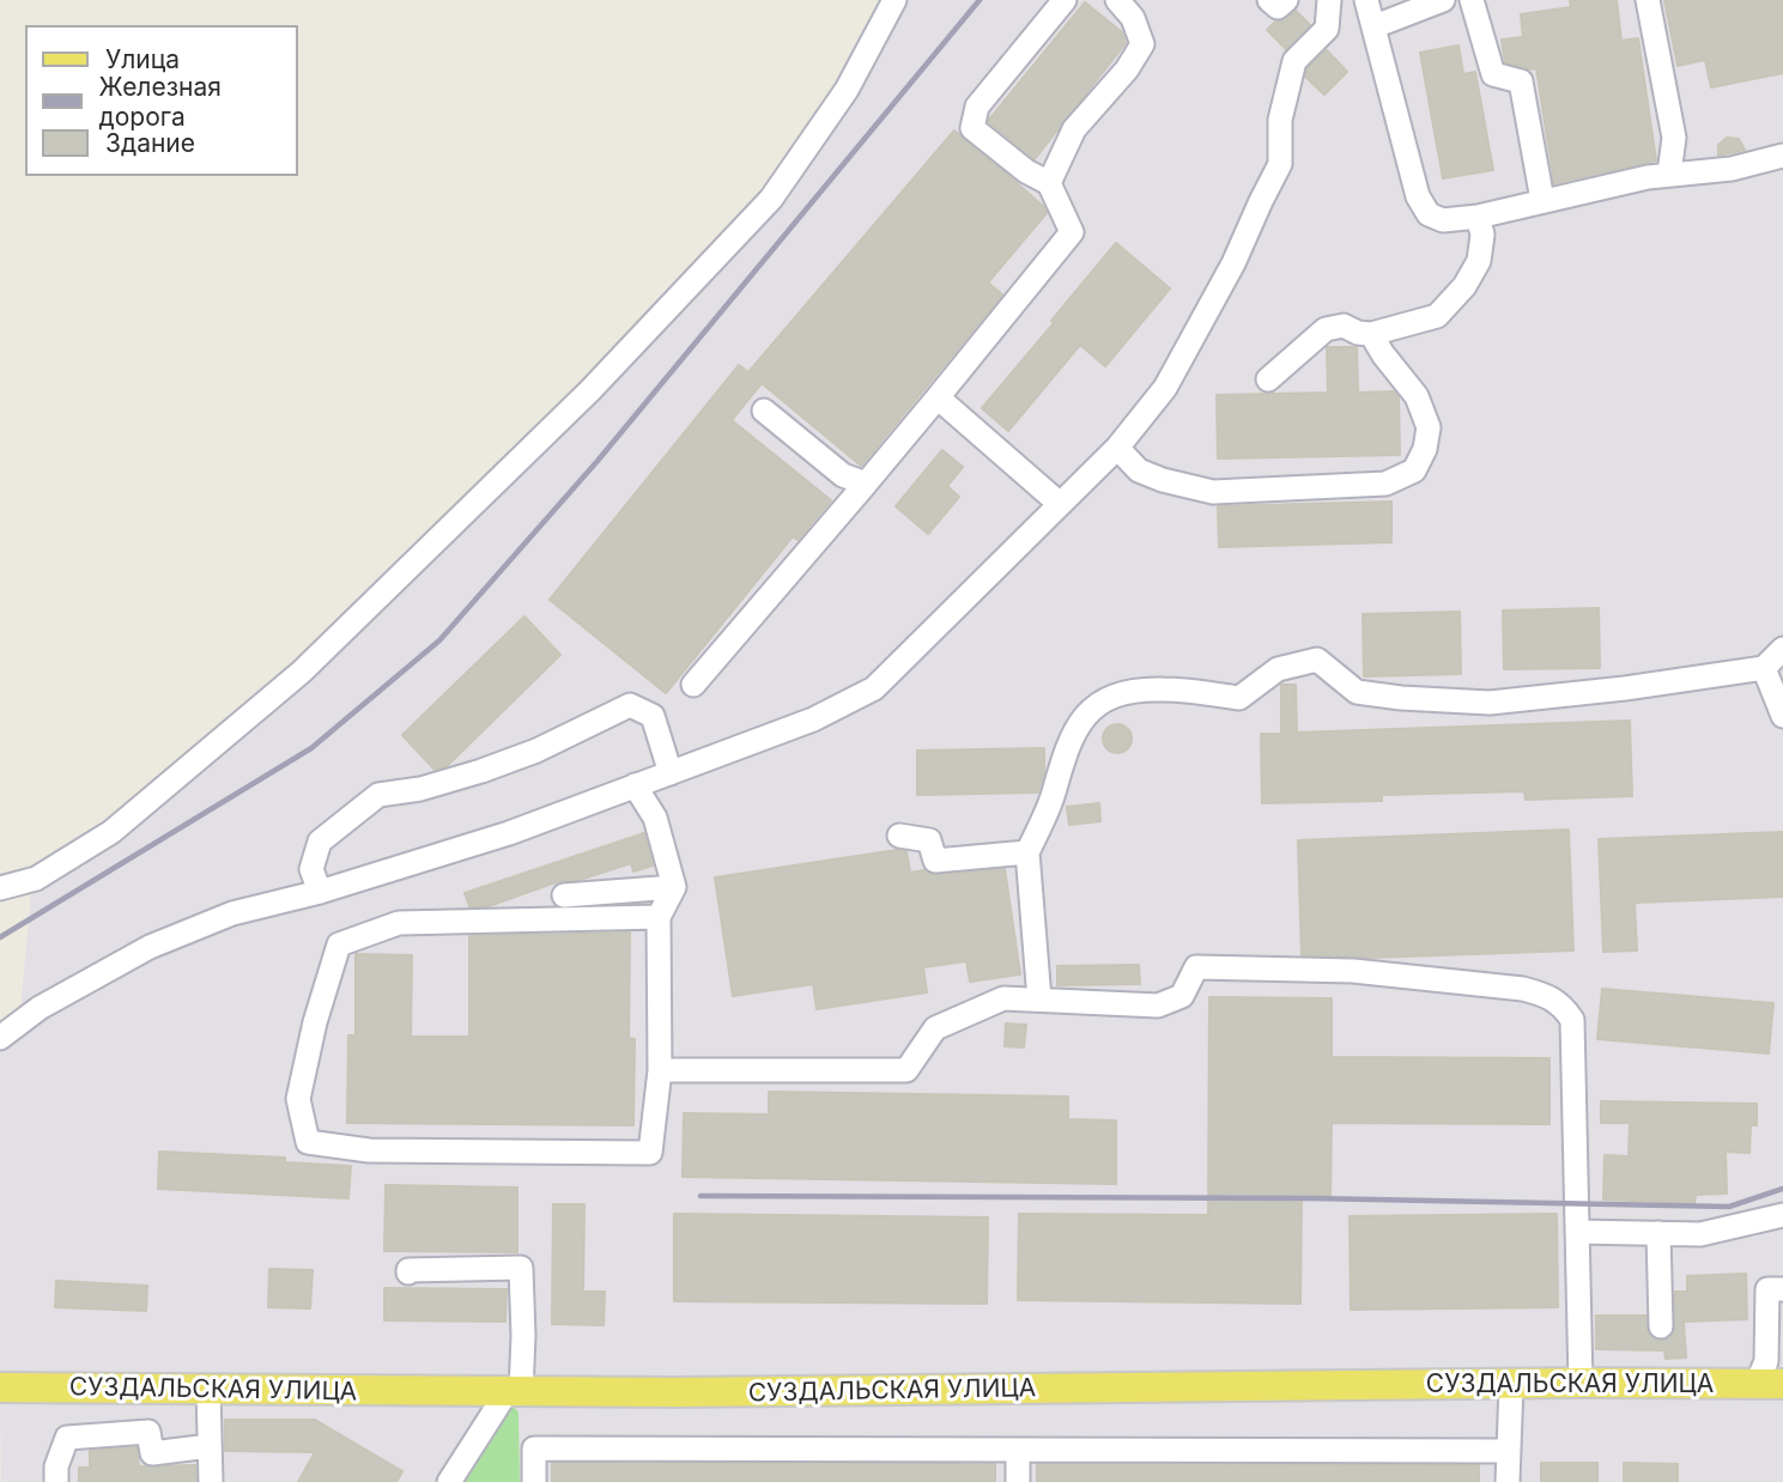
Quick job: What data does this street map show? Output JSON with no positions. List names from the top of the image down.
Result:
{
  "streets": {
    "main road": ["СУЗДАЛЬСКАЯ УЛИЦА"]
  },
  "legend": ["Улица", "Железная дорога", "Здание"]
}
